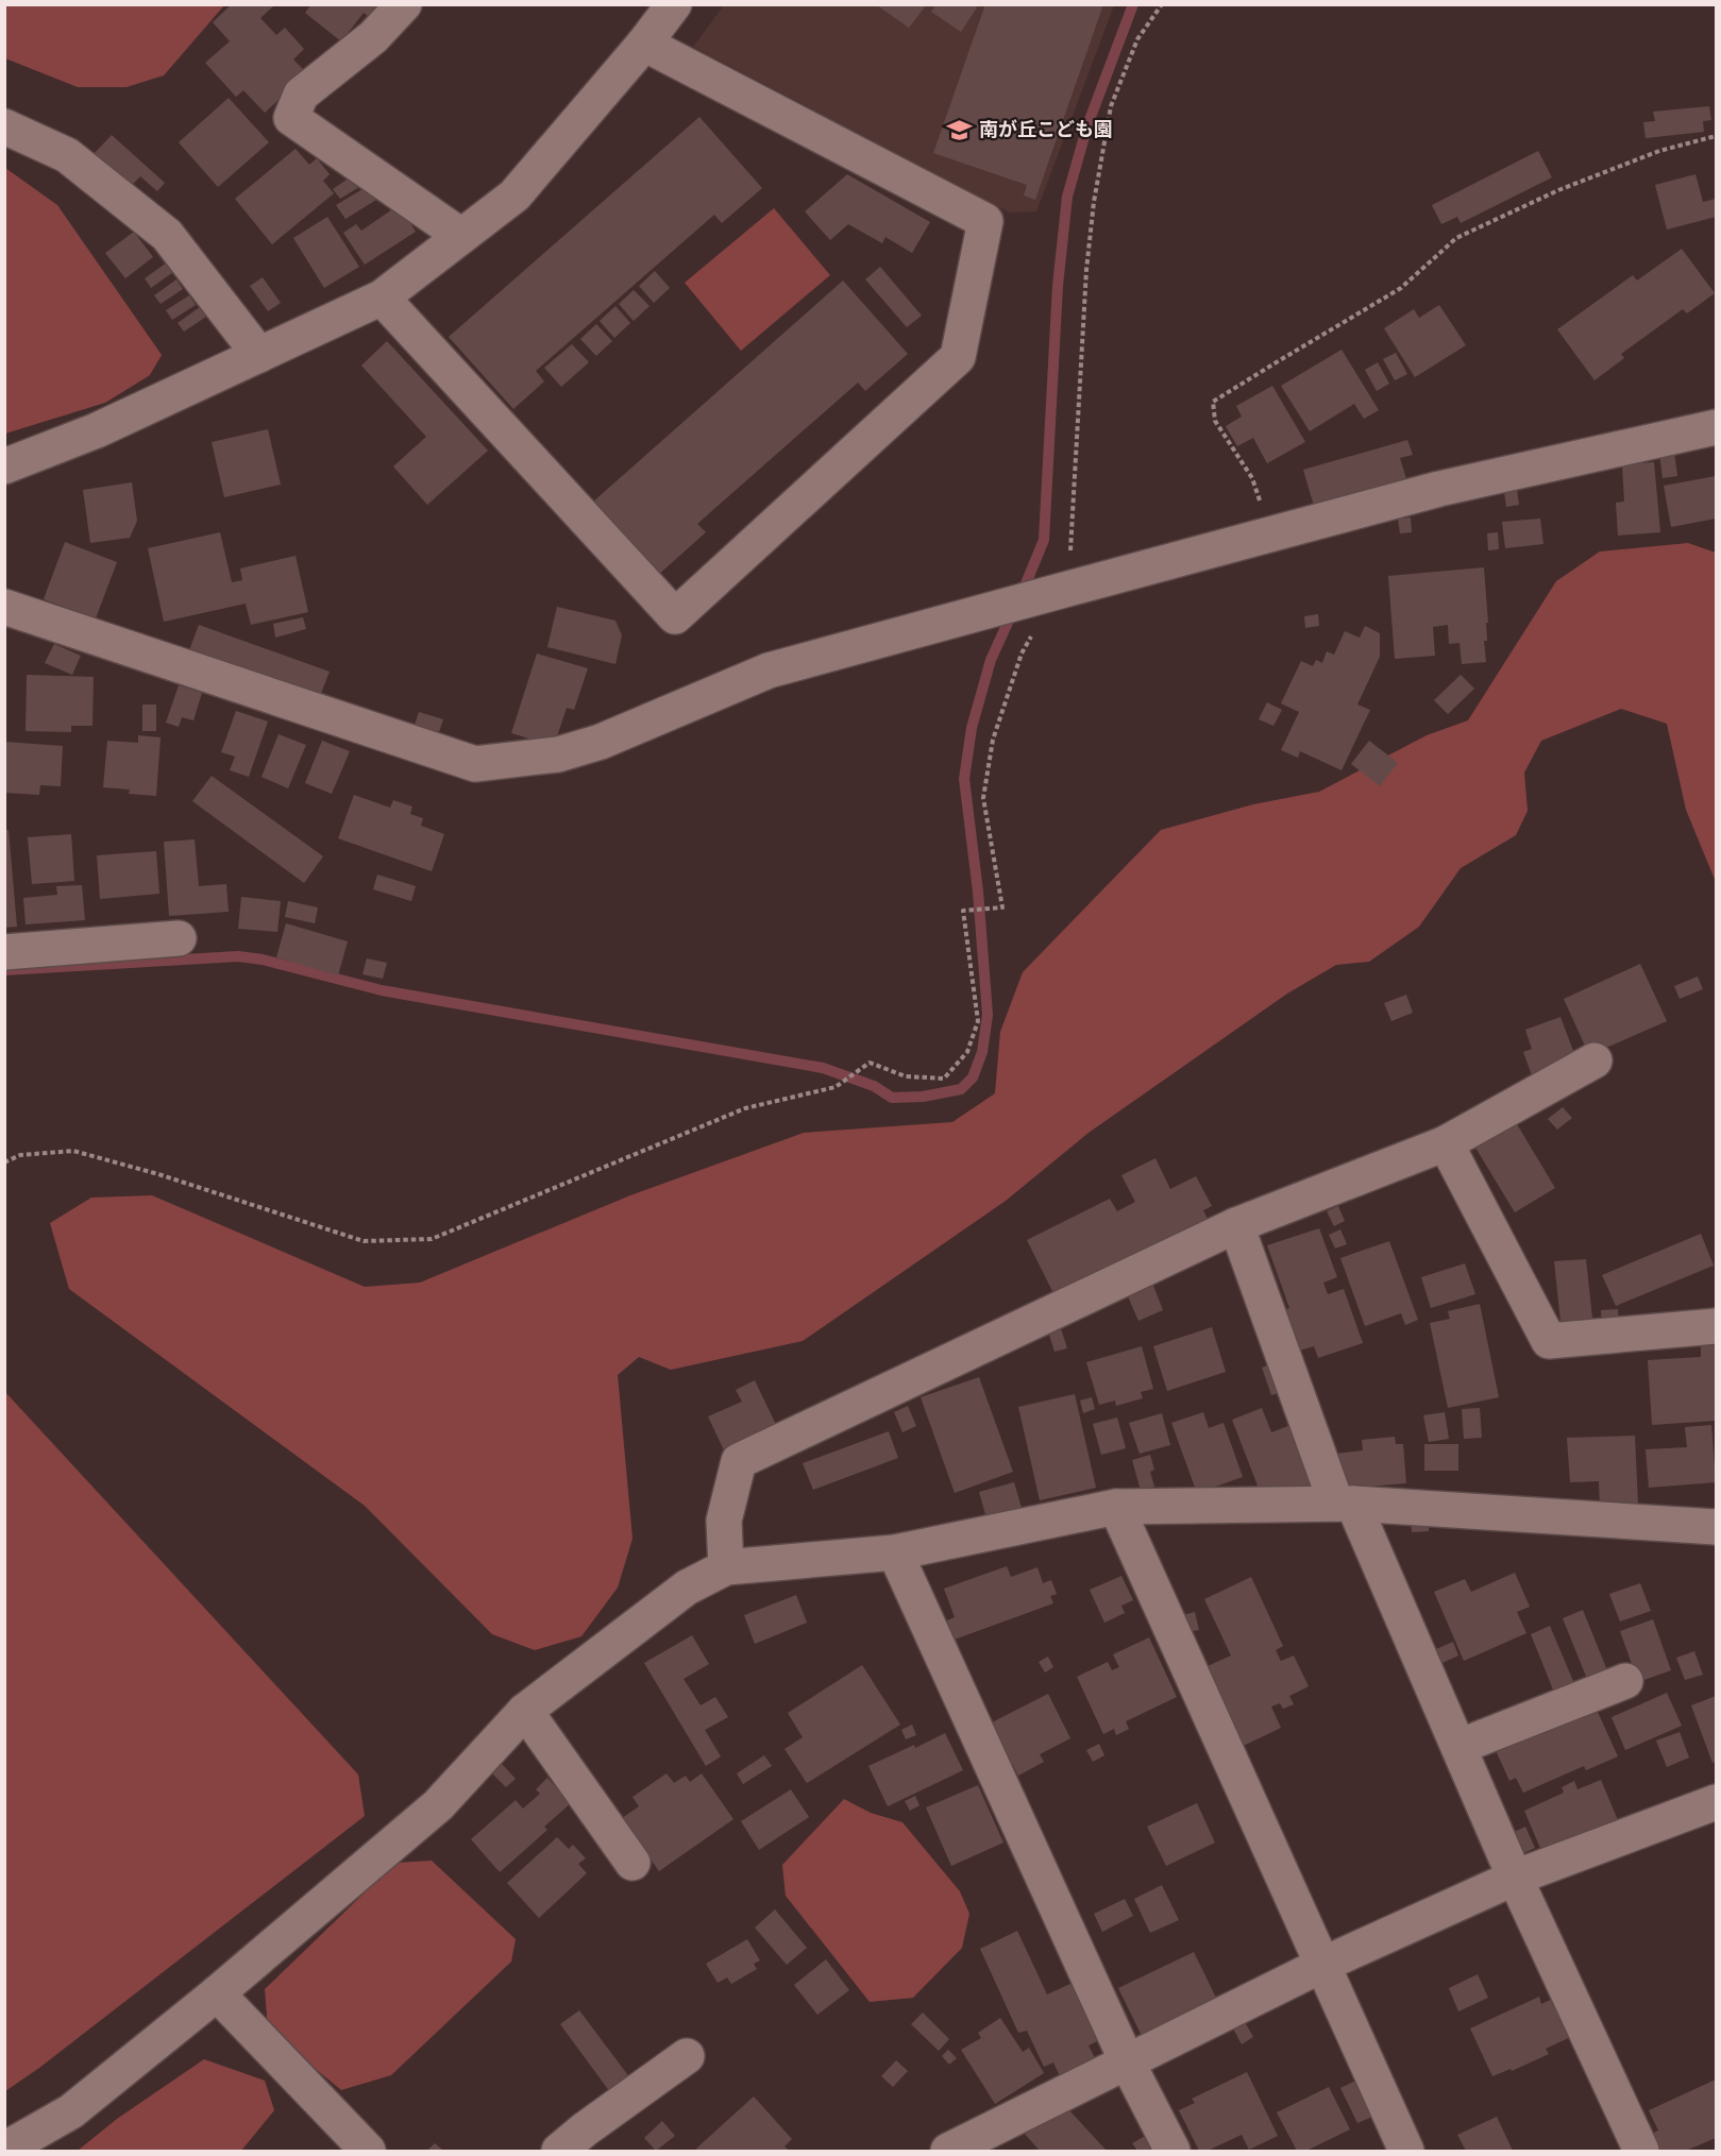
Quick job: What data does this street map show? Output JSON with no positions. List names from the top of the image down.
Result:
{
  "places": {
    "school or university": ["南が丘こども園"]
  }
}
